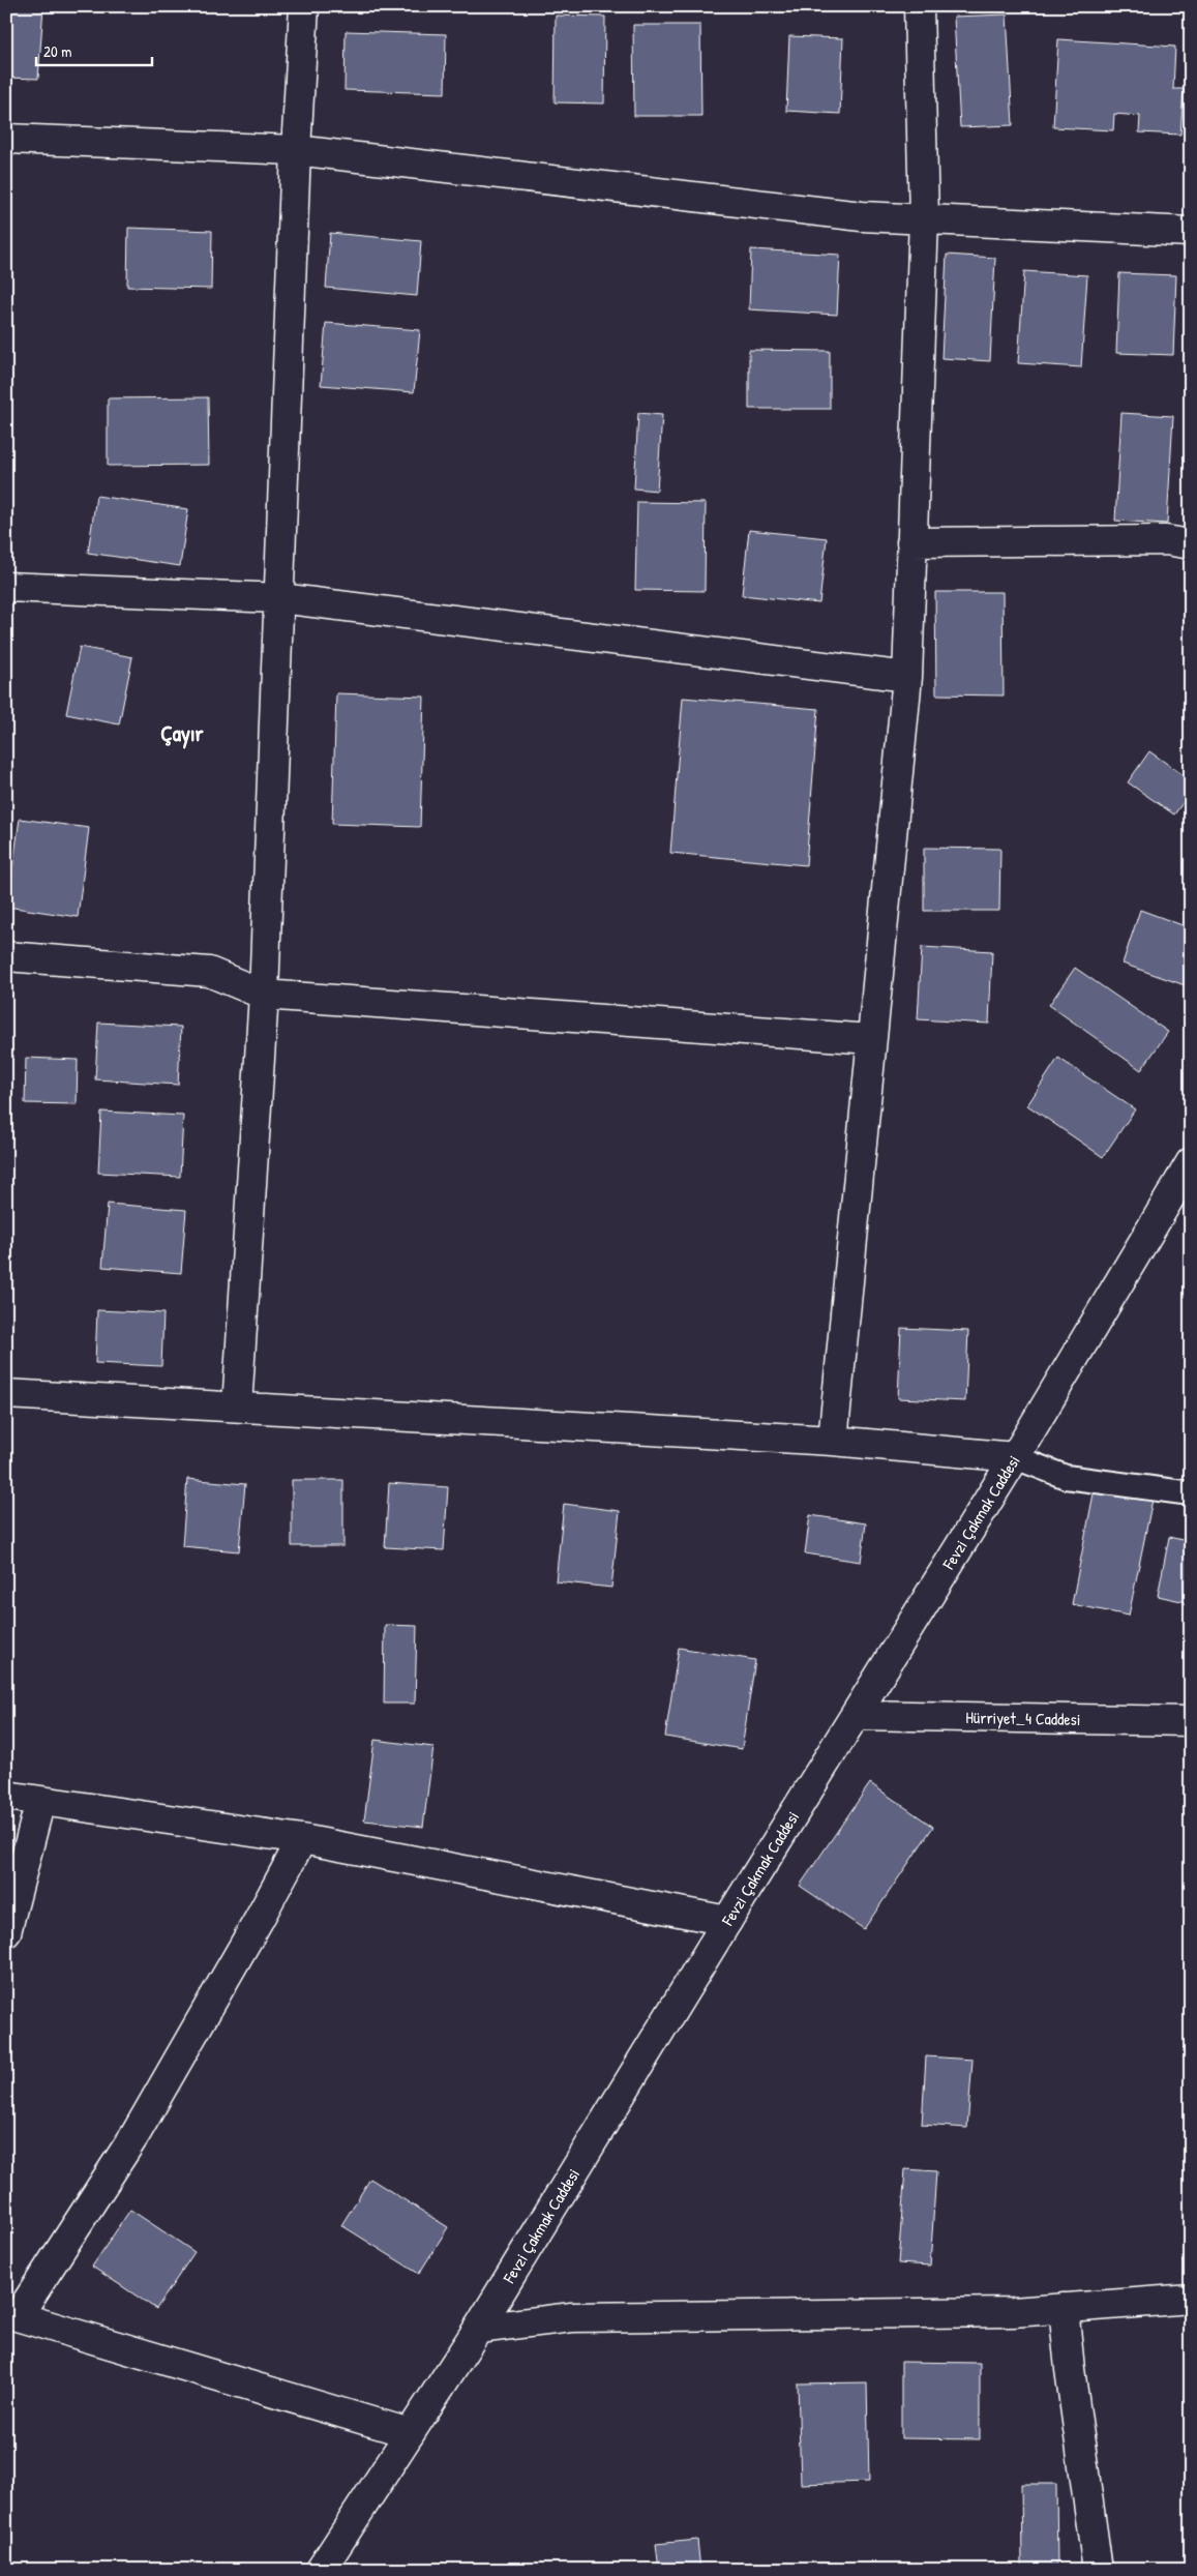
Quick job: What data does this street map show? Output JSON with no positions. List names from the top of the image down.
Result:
{
  "streets": {
    "street": ["Fevzi Çakmak Caddesi", "Hürriyet_4 Caddesi"]
  },
  "crossings": [
    ["Fevzi Çakmak Caddesi", "Hürriyet_4 Caddesi"]
  ],
  "districts": ["Çayır"],
  "scale_bar": "20 m"
}
